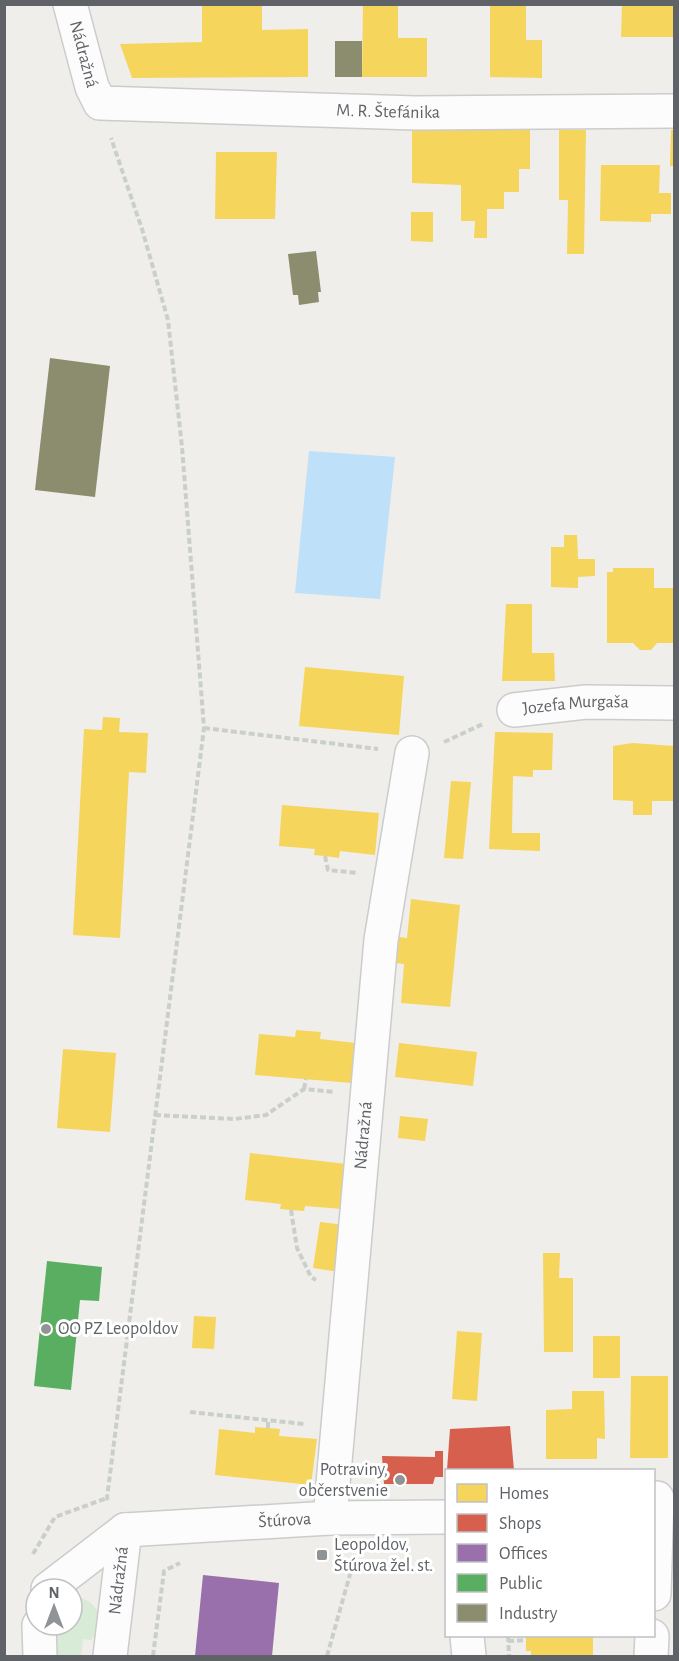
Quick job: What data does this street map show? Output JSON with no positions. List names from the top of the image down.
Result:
{
  "streets": {
    "street": [
      "Nádražná",
      "M. R. Štefánika",
      "Jozefa Murgaša",
      "Štúrova"
    ]
  },
  "crossings": [
    ["Nádražná", "M. R. Štefánika"],
    ["Nádražná", "Jozefa Murgaša"],
    ["Nádražná", "Štúrova"]
  ],
  "places": {
    "other": ["OO PZ Leopoldov", "Potraviny, občerstvenie"],
    "transit": ["Leopoldov, Štúrova žel. st."]
  },
  "legend": [
    "Homes",
    "Shops",
    "Offices",
    "Public",
    "Industry"
  ],
  "north": "top"
}
